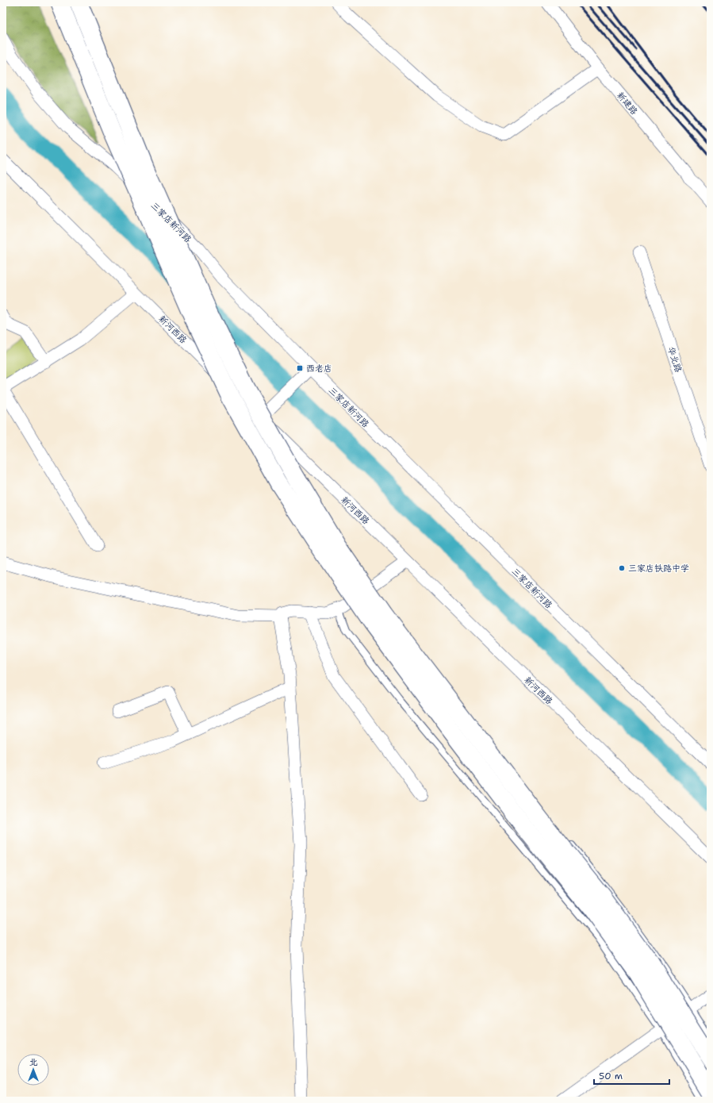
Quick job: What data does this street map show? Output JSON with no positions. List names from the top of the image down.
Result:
{
  "streets": {
    "street": [
      "新建路",
      "三家店新河路",
      "新河西路",
      "华北路"
    ]
  },
  "places": {
    "transit": ["西老店"],
    "other": ["三家店铁路中学"]
  },
  "scale_bar": "50 m",
  "north": "top"
}
